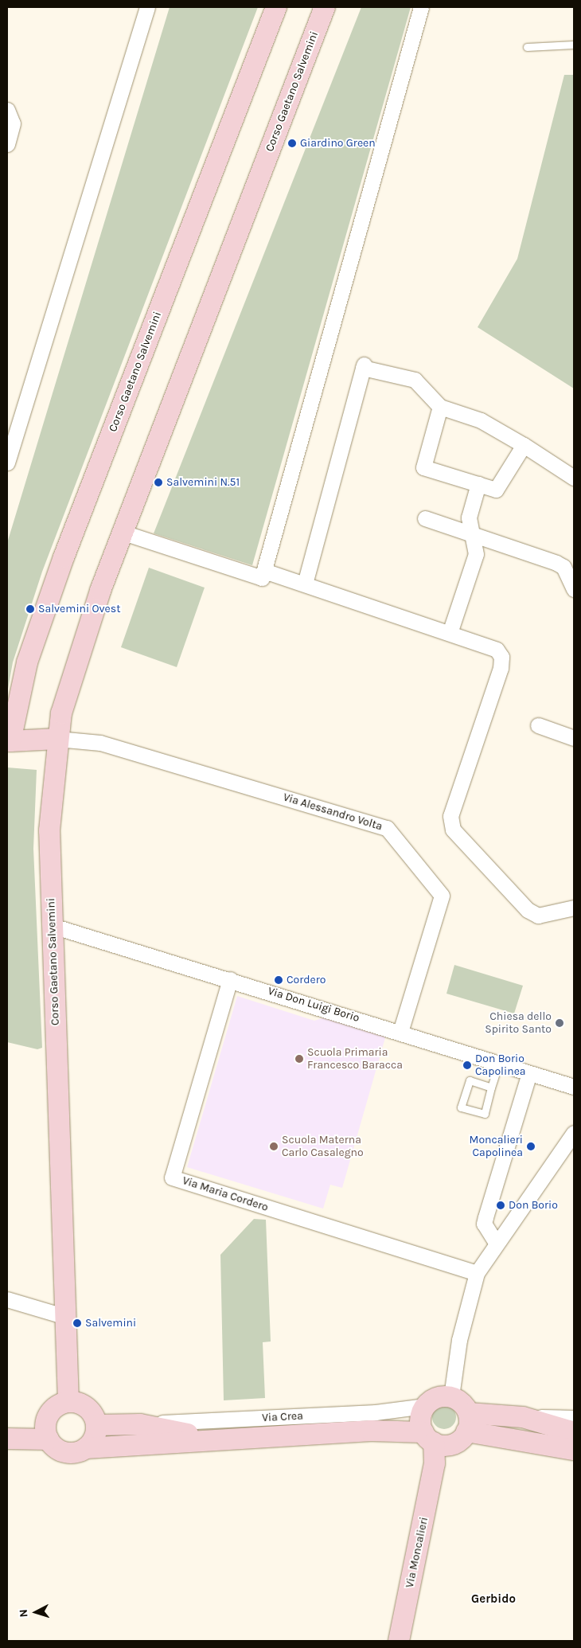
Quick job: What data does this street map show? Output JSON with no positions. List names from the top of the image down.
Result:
{
  "streets": {
    "street": [
      "Corso Gaetano Salvemini",
      "Via Alessandro Volta",
      "Via Don Luigi Borio",
      "Via Maria Cordero",
      "Via Crea",
      "Via Moncalieri"
    ]
  },
  "crossings": [
    ["Corso Gaetano Salvemini", "Via Alessandro Volta"],
    ["Corso Gaetano Salvemini", "Via Don Luigi Borio"],
    ["Corso Gaetano Salvemini", "Via Crea"],
    ["Via Alessandro Volta", "Via Don Luigi Borio"],
    ["Via Don Luigi Borio", "Via Maria Cordero"],
    ["Via Crea", "Via Moncalieri"]
  ],
  "districts": ["Gerbido"],
  "places": [
    "Giardino Green",
    "Salvemini N.51",
    "Salvemini Ovest",
    "Cordero",
    "Chiesa dello Spirito Santo",
    "Scuola Primaria Francesco Baracca",
    "Don Borio Capolinea",
    "Scuola Materna Carlo Casalegno",
    "Moncalieri Capolinea",
    "Don Borio",
    "Salvemini"
  ],
  "north": "left"
}
